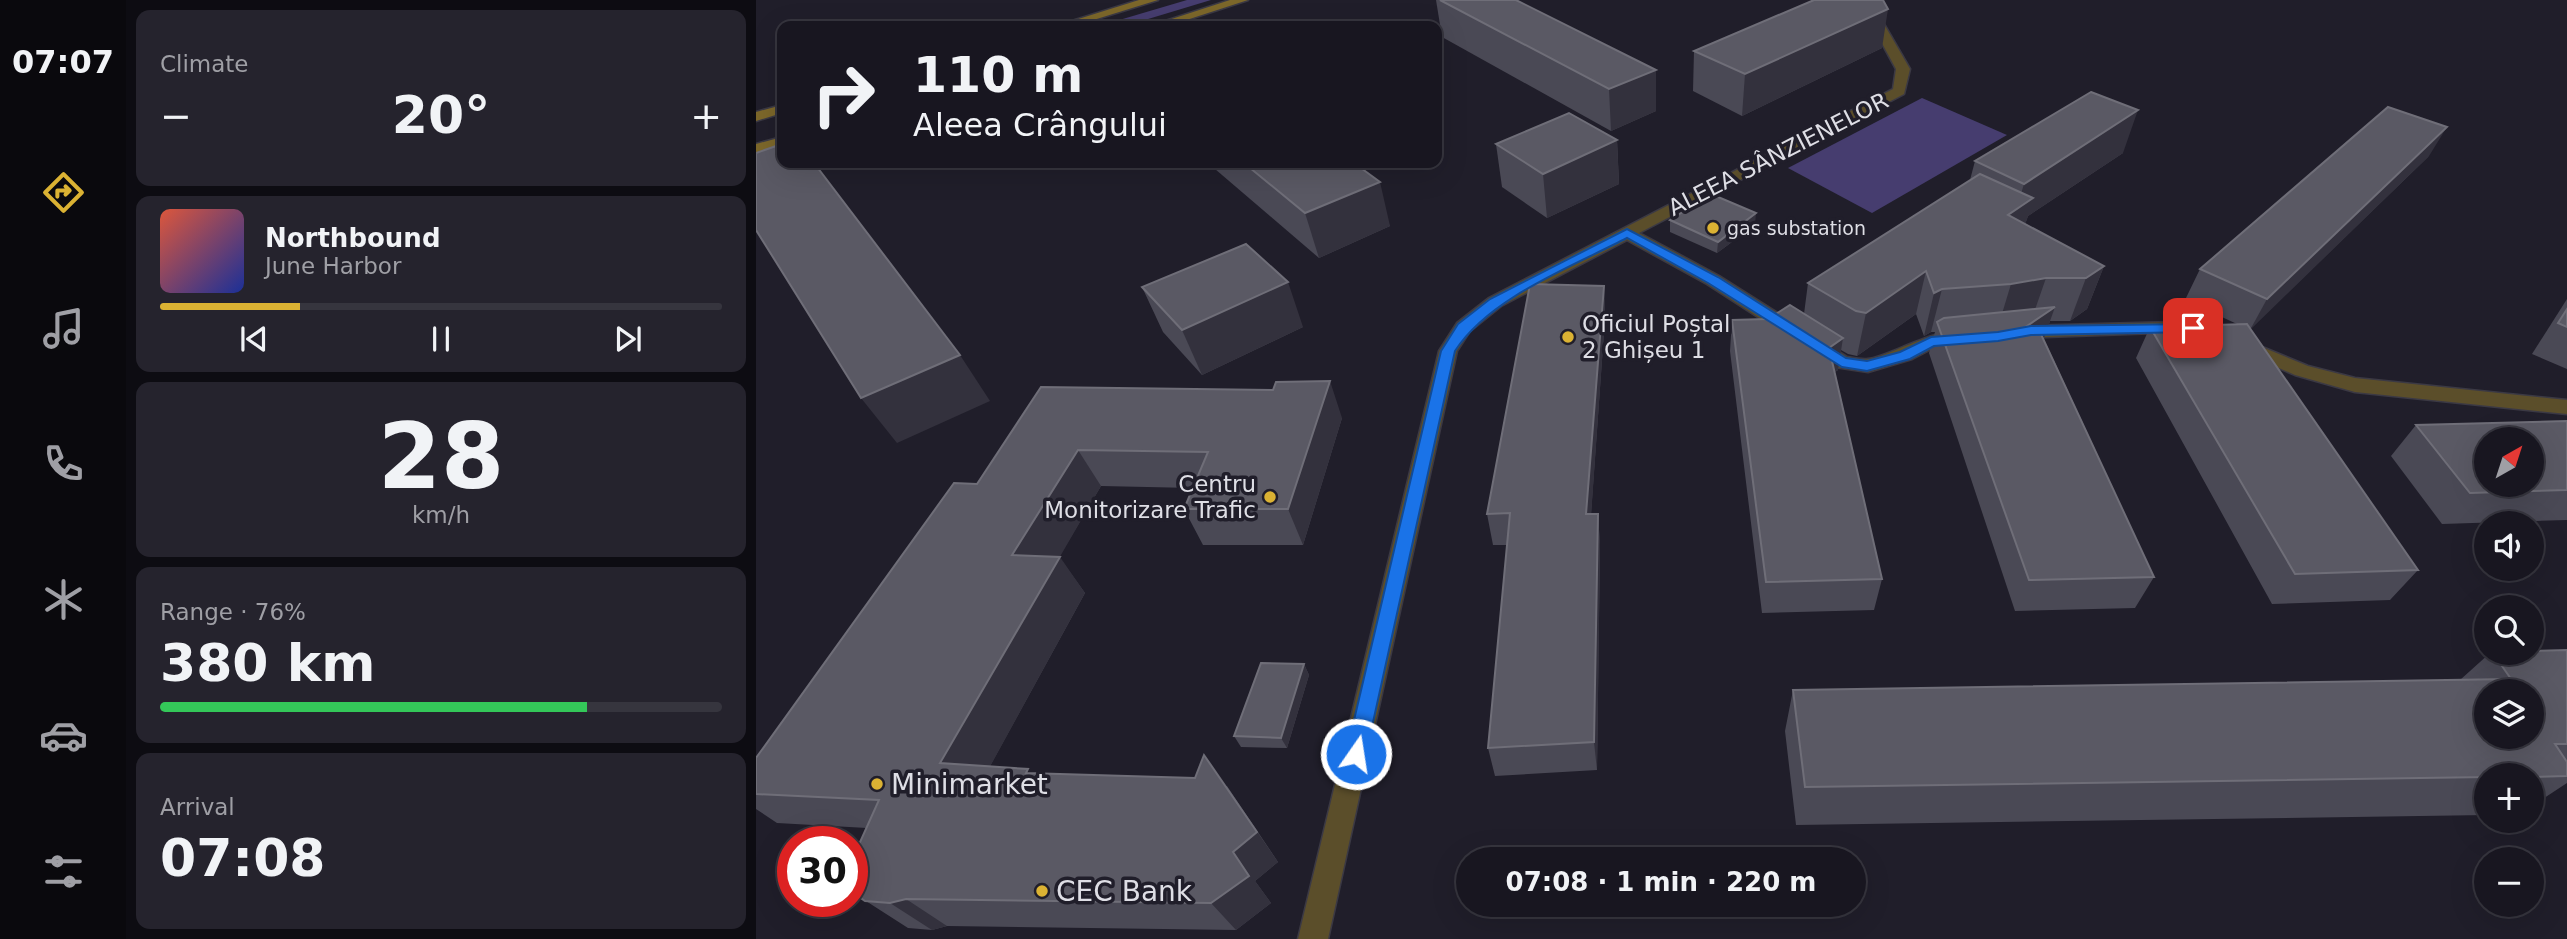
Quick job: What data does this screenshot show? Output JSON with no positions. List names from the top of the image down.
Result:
{
  "streets": {
    "street": ["ALEEA SÂNZIENELOR"]
  },
  "places": [
    "gas substation",
    "Oficiul Poștal 2 Ghișeu 1",
    "Centru Monitorizare Trafic",
    "Minimarket",
    "CEC Bank"
  ],
  "north": "top right",
  "page": {
    "tabs": "07:07",
    "tile": [
      "Climate",
      ["28", "km/h"],
      ["Range · 76%", "380 km"],
      ["Arrival", "07:08"]
    ],
    "turn": ["110 m", "Aleea Crângului"],
    "heat": ["−", "20°", "+"],
    "song": ["Northbound", "June Harbor"],
    "map_buttons": ["+", "−"],
    "limit": "30",
    "trip": "07:08 · 1 min · 220 m"
  }
}
